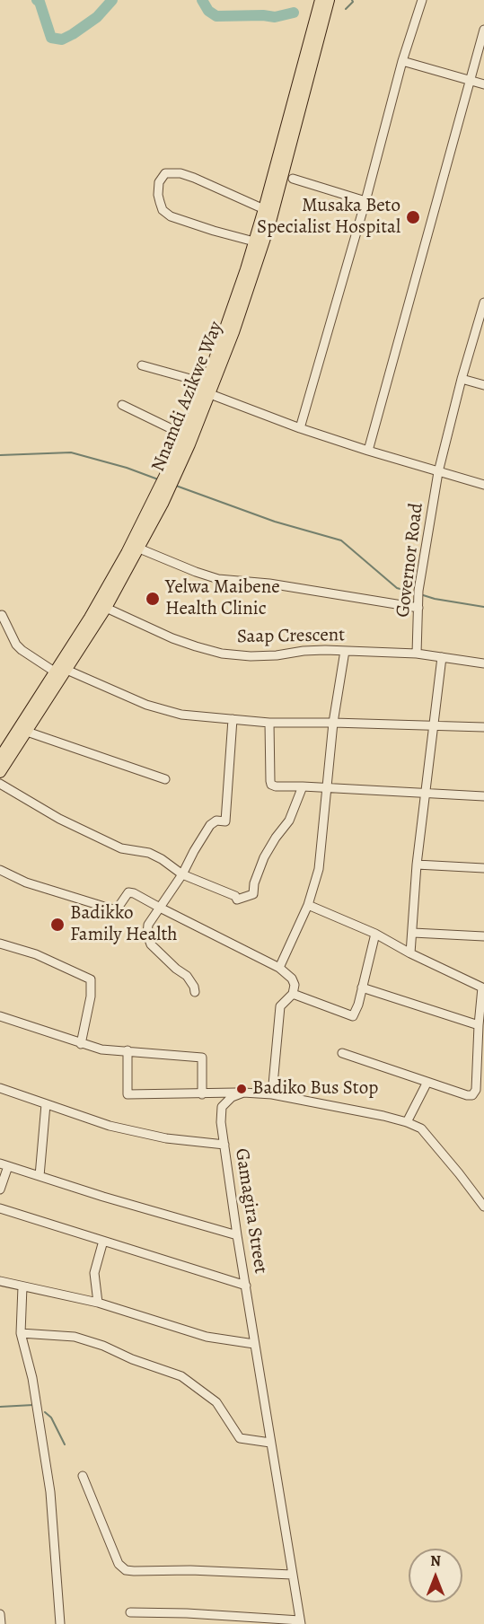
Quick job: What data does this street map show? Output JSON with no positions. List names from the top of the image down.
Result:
{
  "streets": {
    "highway": ["Nnamdi Azikwe Way"],
    "street": ["Governor Road", "Saap Crescent", "Gamagira Street"]
  },
  "crossings": [
    ["Nnamdi Azikwe Way", "Saap Crescent"],
    ["Governor Road", "Saap Crescent"]
  ],
  "places": [
    "Musaka Beto Specialist Hospital",
    "Yelwa Maibene Health Clinic",
    "Badikko Family Health",
    "Badiko Bus Stop"
  ],
  "north": "top"
}
